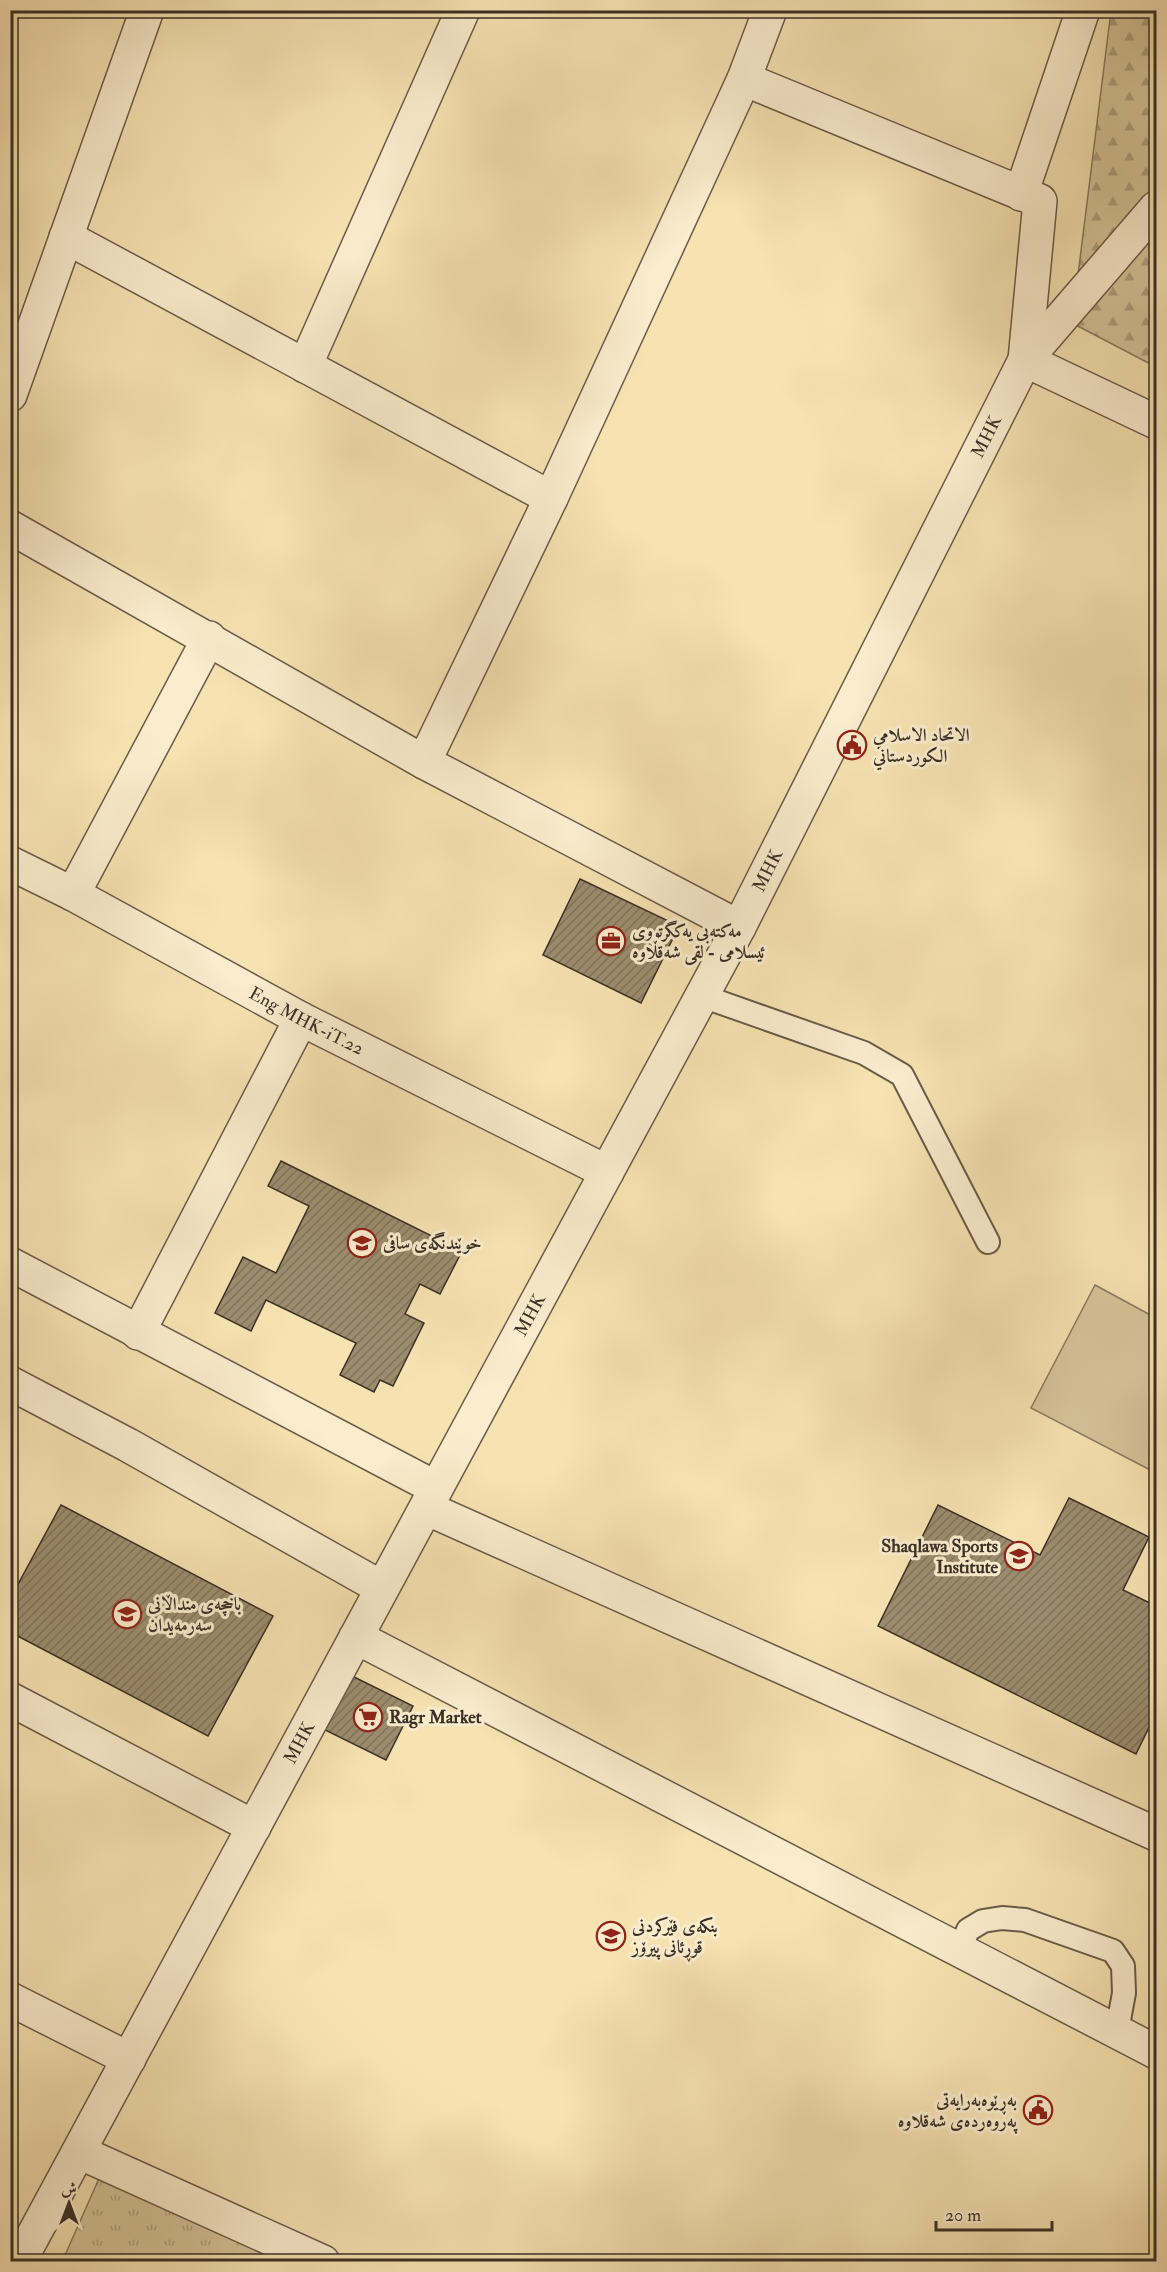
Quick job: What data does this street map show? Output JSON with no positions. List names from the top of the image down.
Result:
{
  "streets": {
    "street": ["MHK", "Eng MHK-iT.22"]
  },
  "crossings": [
    ["MHK", "Eng MHK-iT.22"]
  ],
  "places": {
    "public building": ["الاتحاد الاسلامي الكوردستاني", "بەڕێوەبەرایەتی پەروەردەی شەقلاوە"],
    "office": ["مەکتەبی یەکگرتووی ئیسلامی - لقی شەقڵاوە"],
    "school or university": [
      "خوێندنگەی سافی",
      "Shaqlawa Sports Institute",
      "باخچەی منداڵانی سەرمەیدان",
      "بنکەی فێرکردنی قوڕئانی پیرۆز"
    ],
    "supermarket": ["Ragr Market"]
  },
  "scale_bar": "20 m",
  "north": "top"
}
